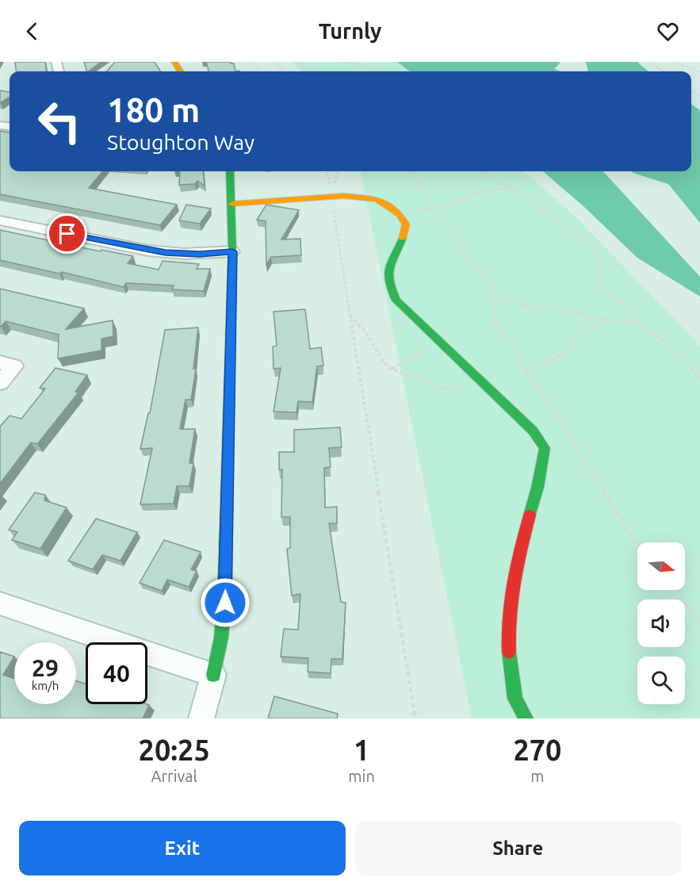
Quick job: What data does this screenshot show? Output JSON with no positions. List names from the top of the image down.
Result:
{
  "north": "right",
  "page": {
    "header": "Turnly",
    "turn": ["180 m", "Stoughton Way"],
    "speed": "29 km/h",
    "limit": "40",
    "eta": [
      "20:25",
      "Arrival",
      "1",
      "min",
      "270",
      "m"
    ],
    "buttons": ["Exit", "Share"]
  }
}
